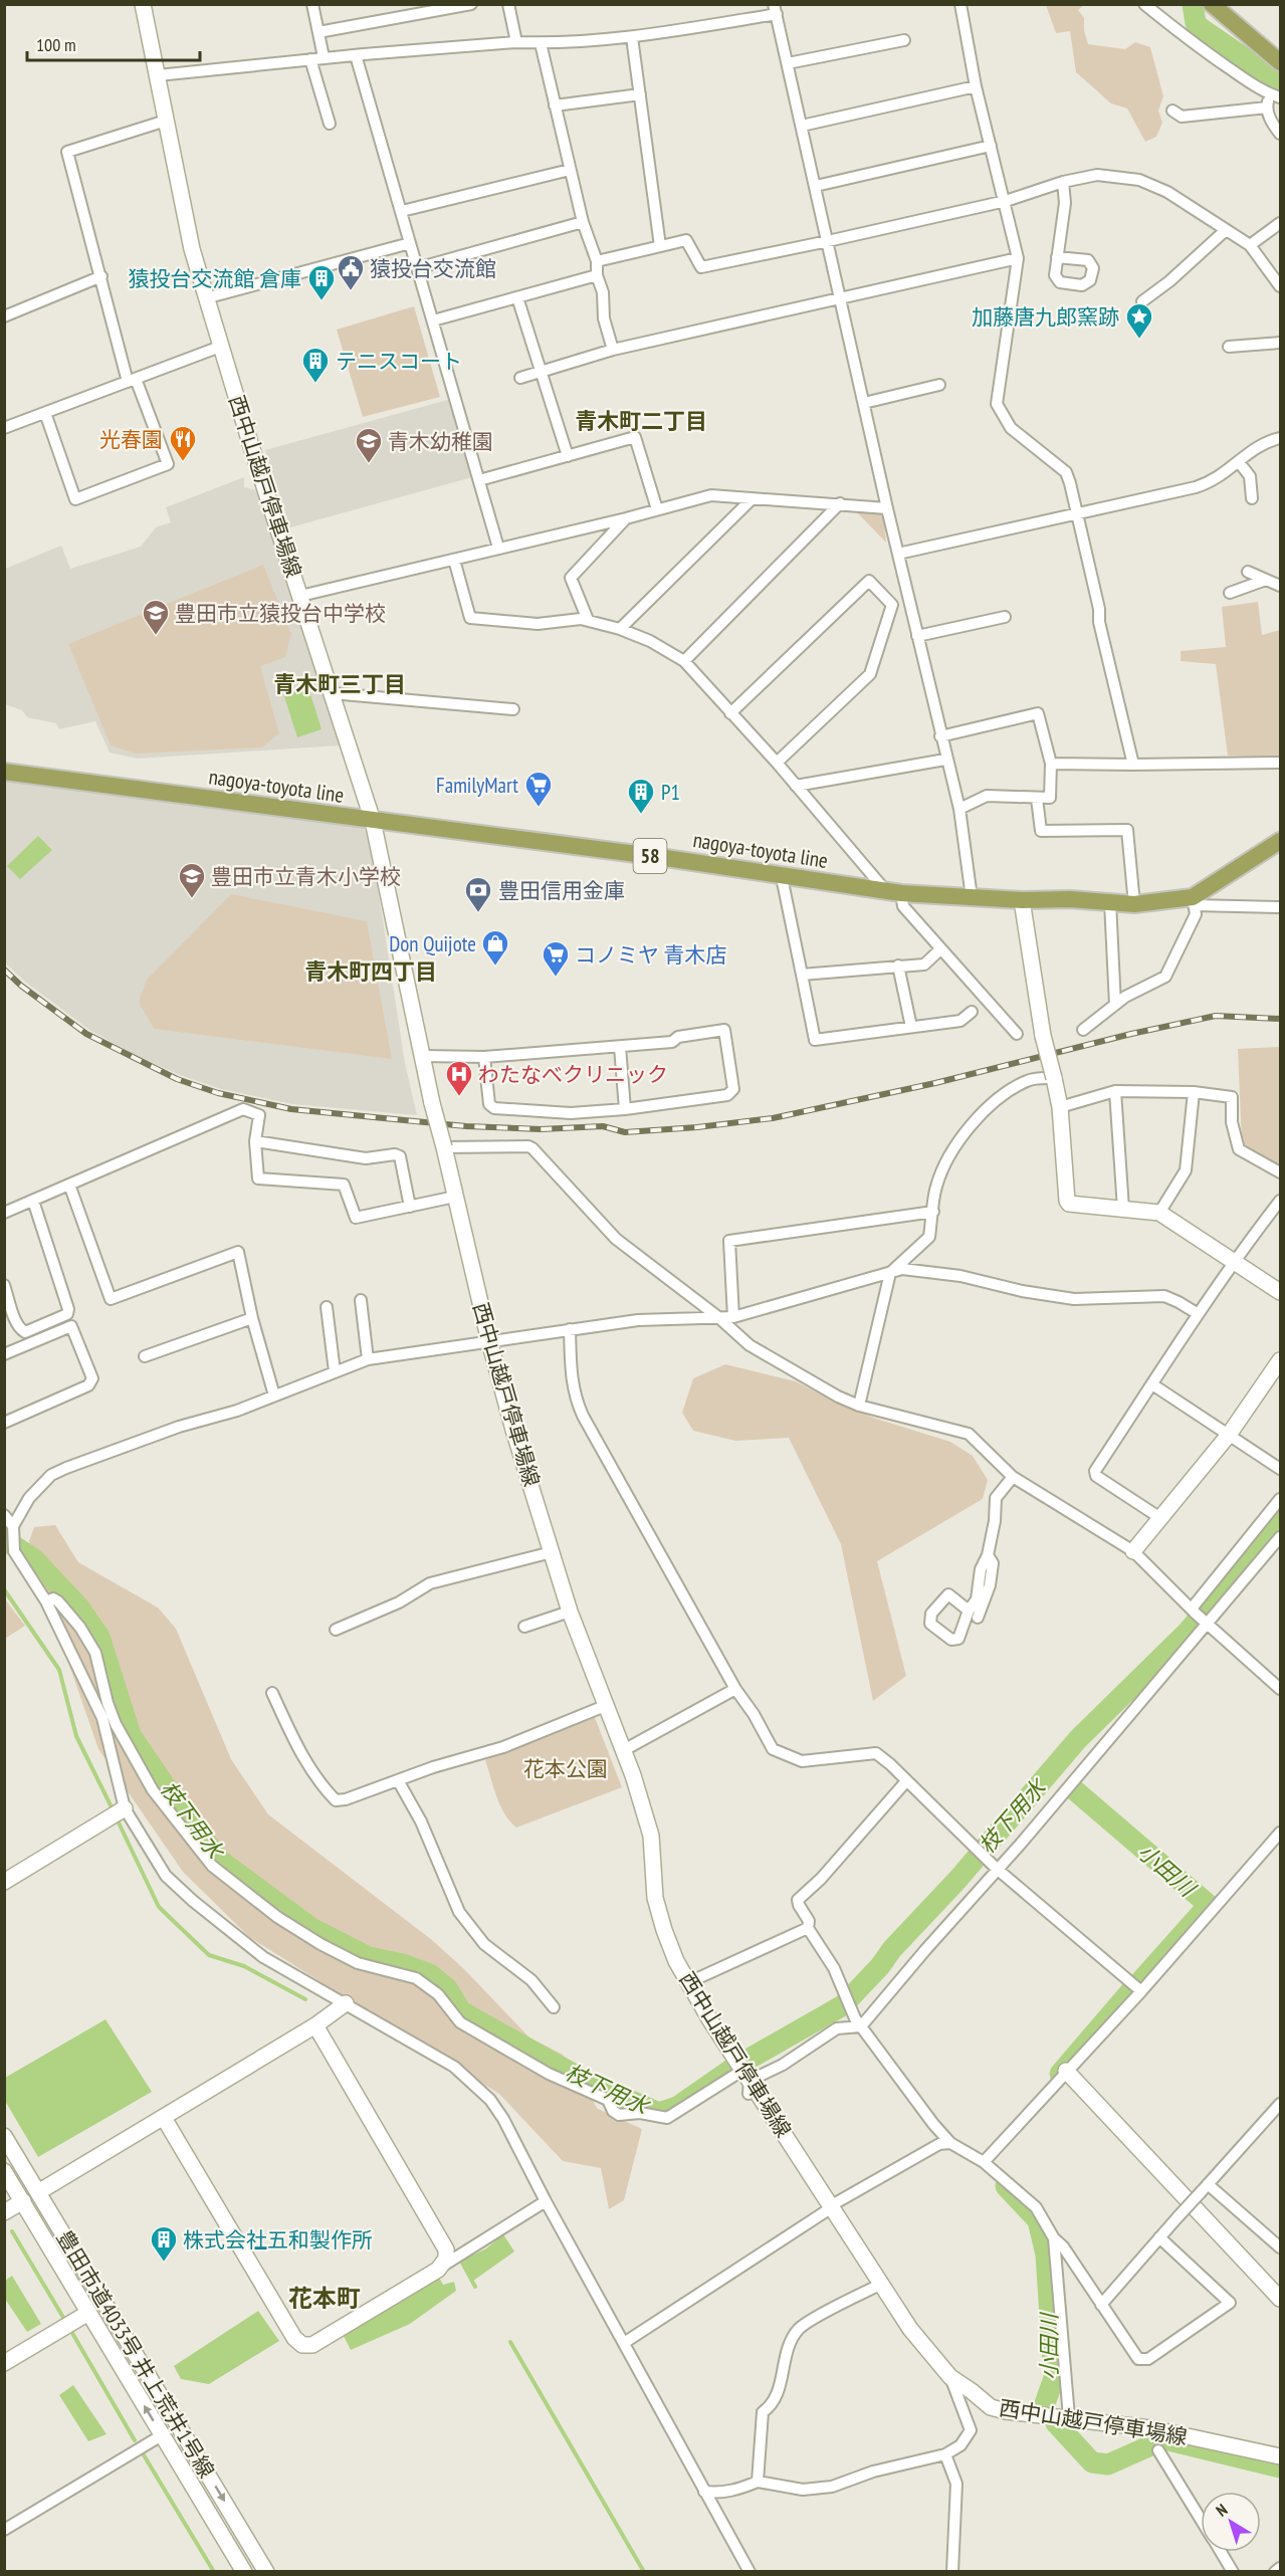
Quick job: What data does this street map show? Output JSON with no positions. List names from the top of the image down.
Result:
{
  "streets": {
    "main road": [
      "西中山越戸停車場線",
      "nagoya-toyota line",
      "58",
      "豊田市道4033号 井上荒井1号線"
    ]
  },
  "crossings": [
    ["西中山越戸停車場線", "nagoya-toyota line"]
  ],
  "districts": [
    "青木町二丁目",
    "青木町三丁目",
    "青木町四丁目",
    "花本町"
  ],
  "water": ["枝下用水", "小田川"],
  "parks": ["花本公園"],
  "places": {
    "public building": ["猿投台交流館"],
    "building": [
      "猿投台交流館 倉庫",
      "テニスコート",
      "P1",
      "株式会社五和製作所"
    ],
    "place": ["加藤唐九郎窯跡"],
    "restaurant": ["光春園"],
    "school or university": ["青木幼稚園", "豊田市立猿投台中学校", "豊田市立青木小学校"],
    "supermarket": ["FamilyMart", "コノミヤ 青木店"],
    "bank": ["豊田信用金庫"],
    "shop": ["Don Quijote"],
    "hospital": ["わたなべクリニック"]
  },
  "scale_bar": "100 m",
  "north": "top left"
}
